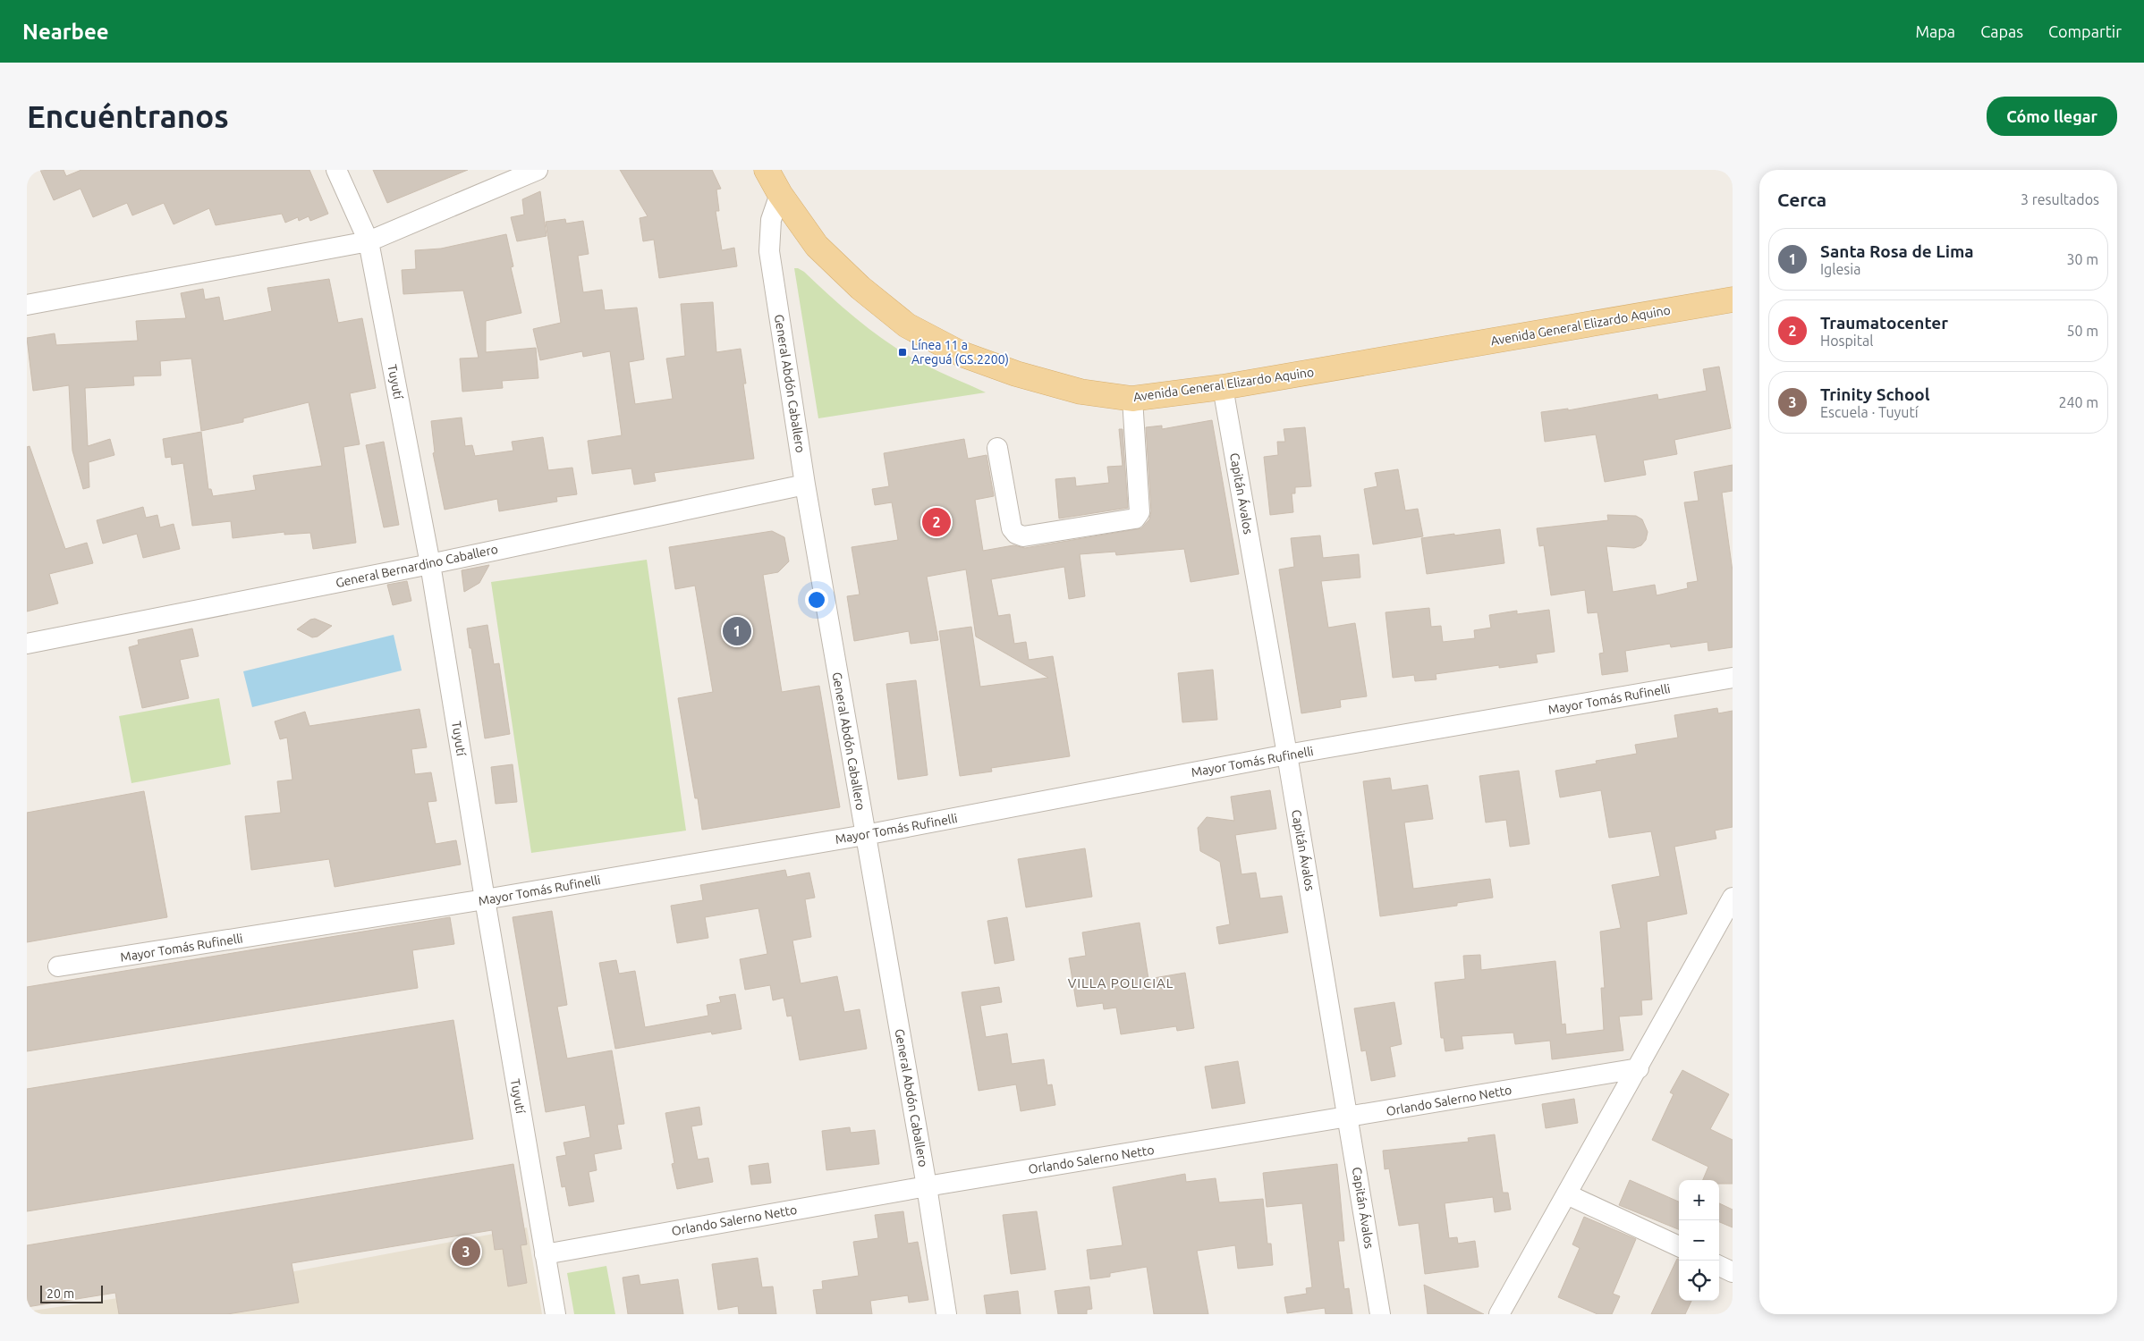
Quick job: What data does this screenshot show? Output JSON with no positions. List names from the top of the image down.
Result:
{
  "streets": {
    "main road": ["Avenida General Elizardo Aquino"],
    "street": [
      "Tuyutí",
      "General Abdón Caballero",
      "Capitán Ávalos",
      "General Bernardino Caballero",
      "Mayor Tomás Rufinelli",
      "Orlando Salerno Netto"
    ]
  },
  "crossings": [
    ["Avenida General Elizardo Aquino", "General Abdón Caballero"],
    ["Avenida General Elizardo Aquino", "Capitán Ávalos"],
    ["Tuyutí", "General Bernardino Caballero"],
    ["Tuyutí", "Mayor Tomás Rufinelli"],
    ["Tuyutí", "Orlando Salerno Netto"],
    ["General Abdón Caballero", "General Bernardino Caballero"],
    ["General Abdón Caballero", "Mayor Tomás Rufinelli"],
    ["General Abdón Caballero", "Orlando Salerno Netto"],
    ["Capitán Ávalos", "Mayor Tomás Rufinelli"],
    ["Capitán Ávalos", "Orlando Salerno Netto"]
  ],
  "districts": ["VILLA POLICIAL"],
  "places": {
    "transit": ["Línea 11 a Areguá (GS.2200)"]
  },
  "scale_bar": "20 m",
  "page": {
    "header": "Nearbee",
    "nav": ["Mapa", "Capas", "Compartir"],
    "buttons": "Cómo llegar",
    "title": "Encuéntranos",
    "heading": ["Cerca", "3 resultados"],
    "list": [
      {
        "mark": "1",
        "name": "Santa Rosa de Lima",
        "note": "Iglesia",
        "value": "30 m"
      },
      {
        "mark": "2",
        "name": "Traumatocenter",
        "note": "Hospital",
        "value": "50 m"
      },
      {
        "mark": "3",
        "name": "Trinity School",
        "note": "Escuela · Tuyutí",
        "value": "240 m"
      }
    ],
    "pins": ["2", "1", "3"],
    "map_buttons": ["+", "−"],
    "scale": "20 m"
  }
}
